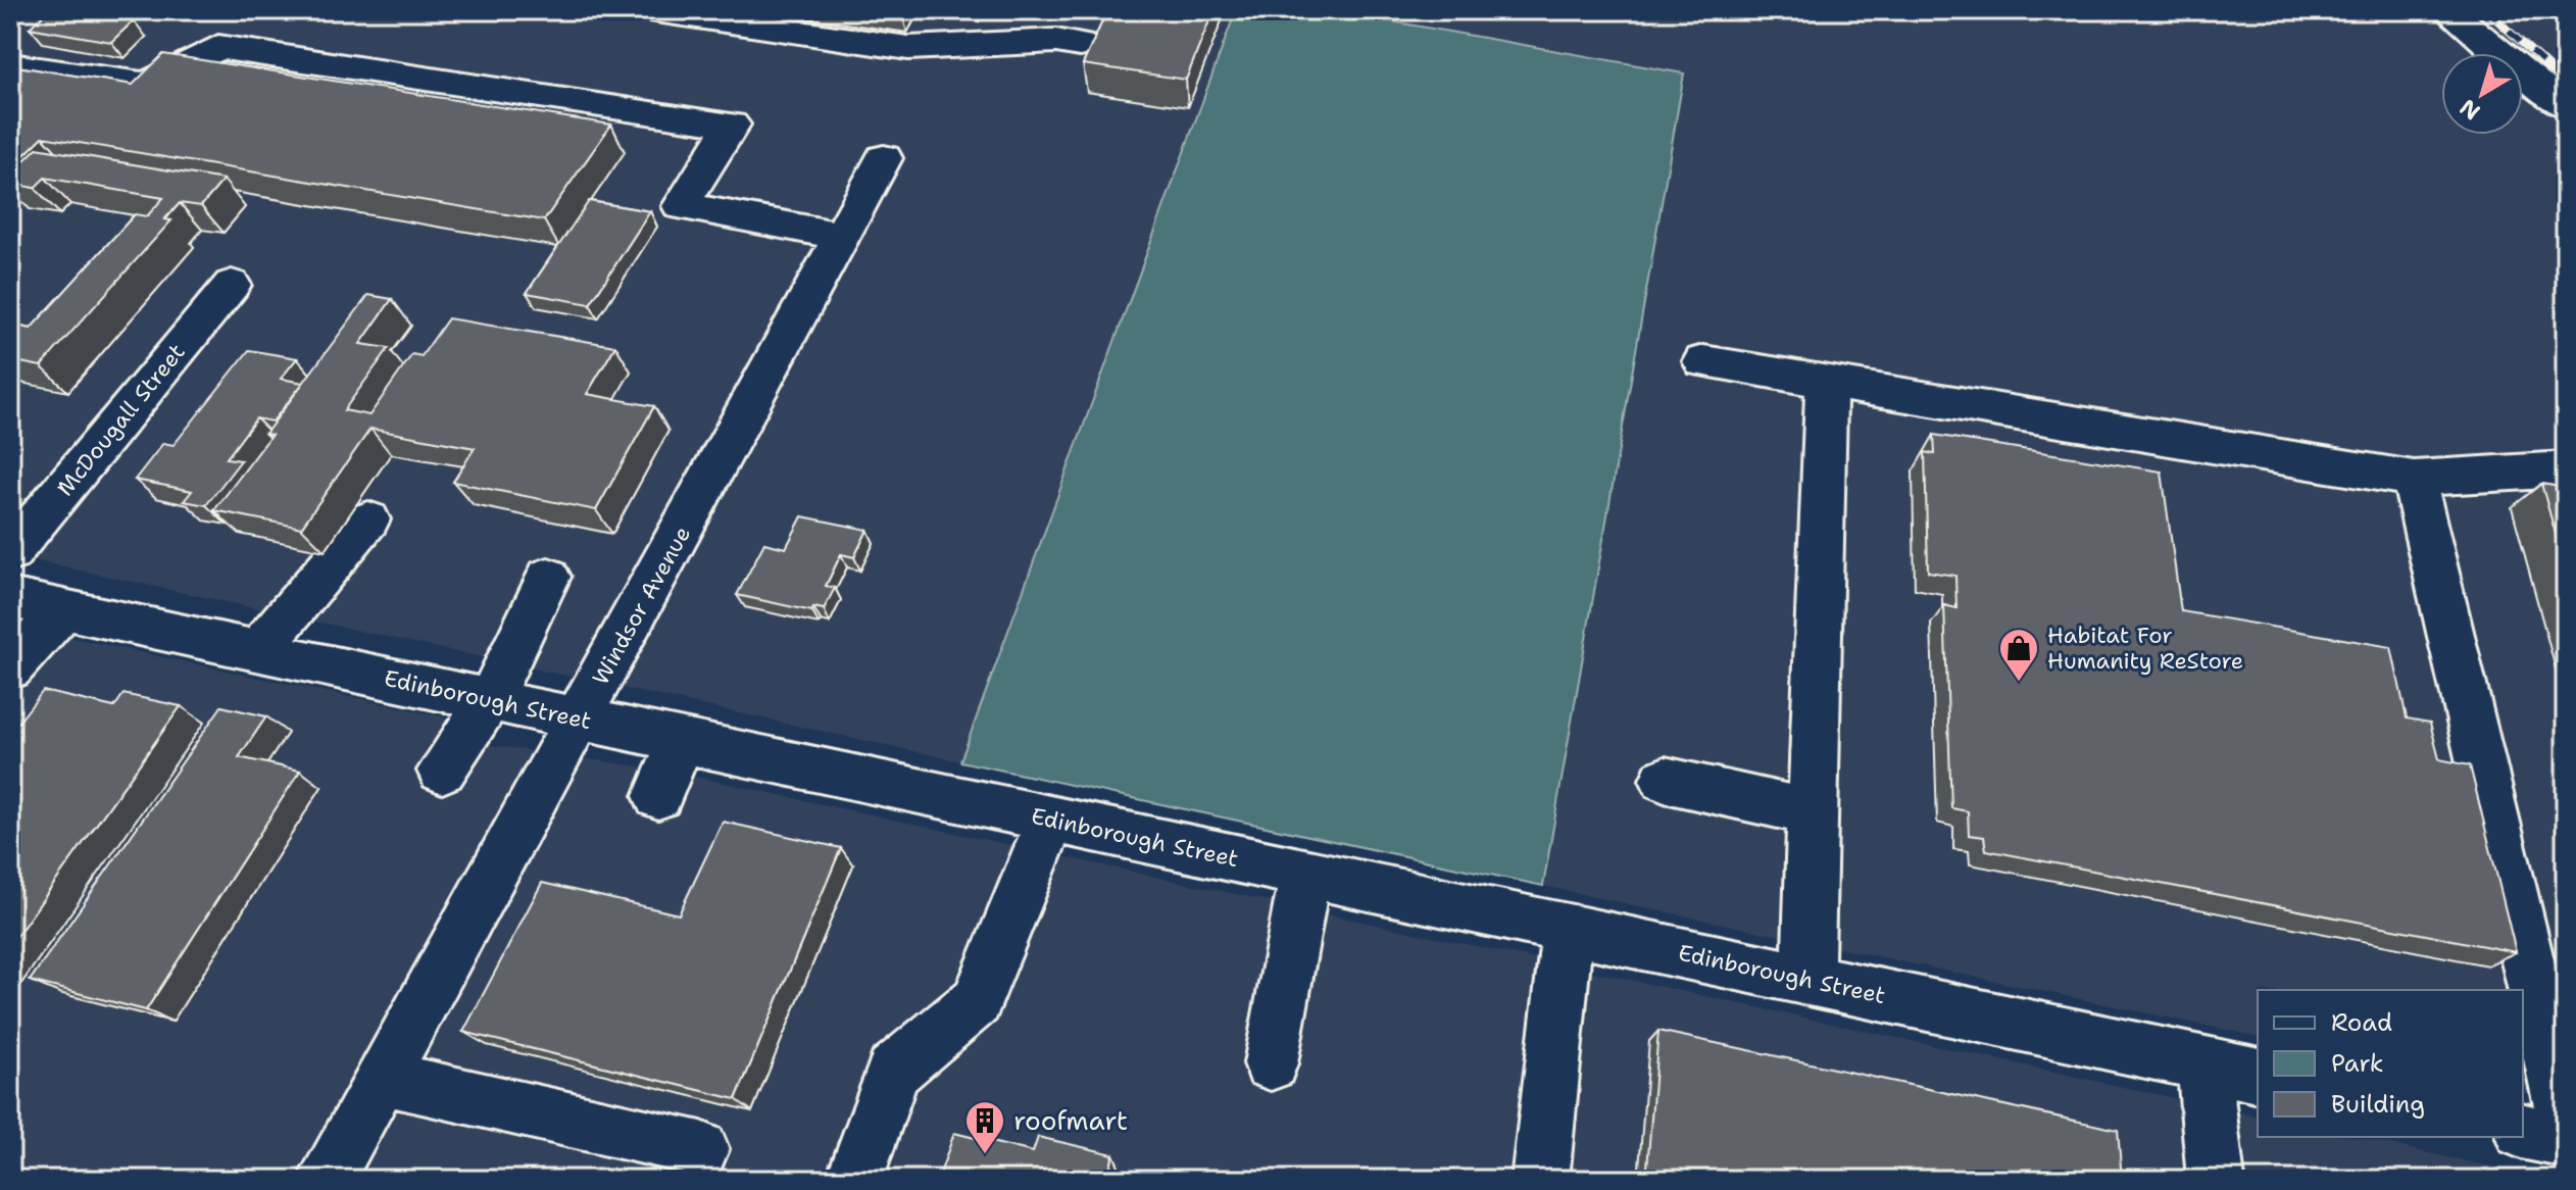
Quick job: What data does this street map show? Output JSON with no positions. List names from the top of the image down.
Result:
{
  "streets": {
    "street": ["McDougall Street", "Windsor Avenue", "Edinborough Street"]
  },
  "crossings": [
    ["Windsor Avenue", "Edinborough Street"]
  ],
  "places": {
    "shop": ["Habitat For Humanity ReStore"],
    "building": ["roofmart"]
  },
  "legend": ["Road", "Park", "Building"],
  "north": "bottom left"
}
